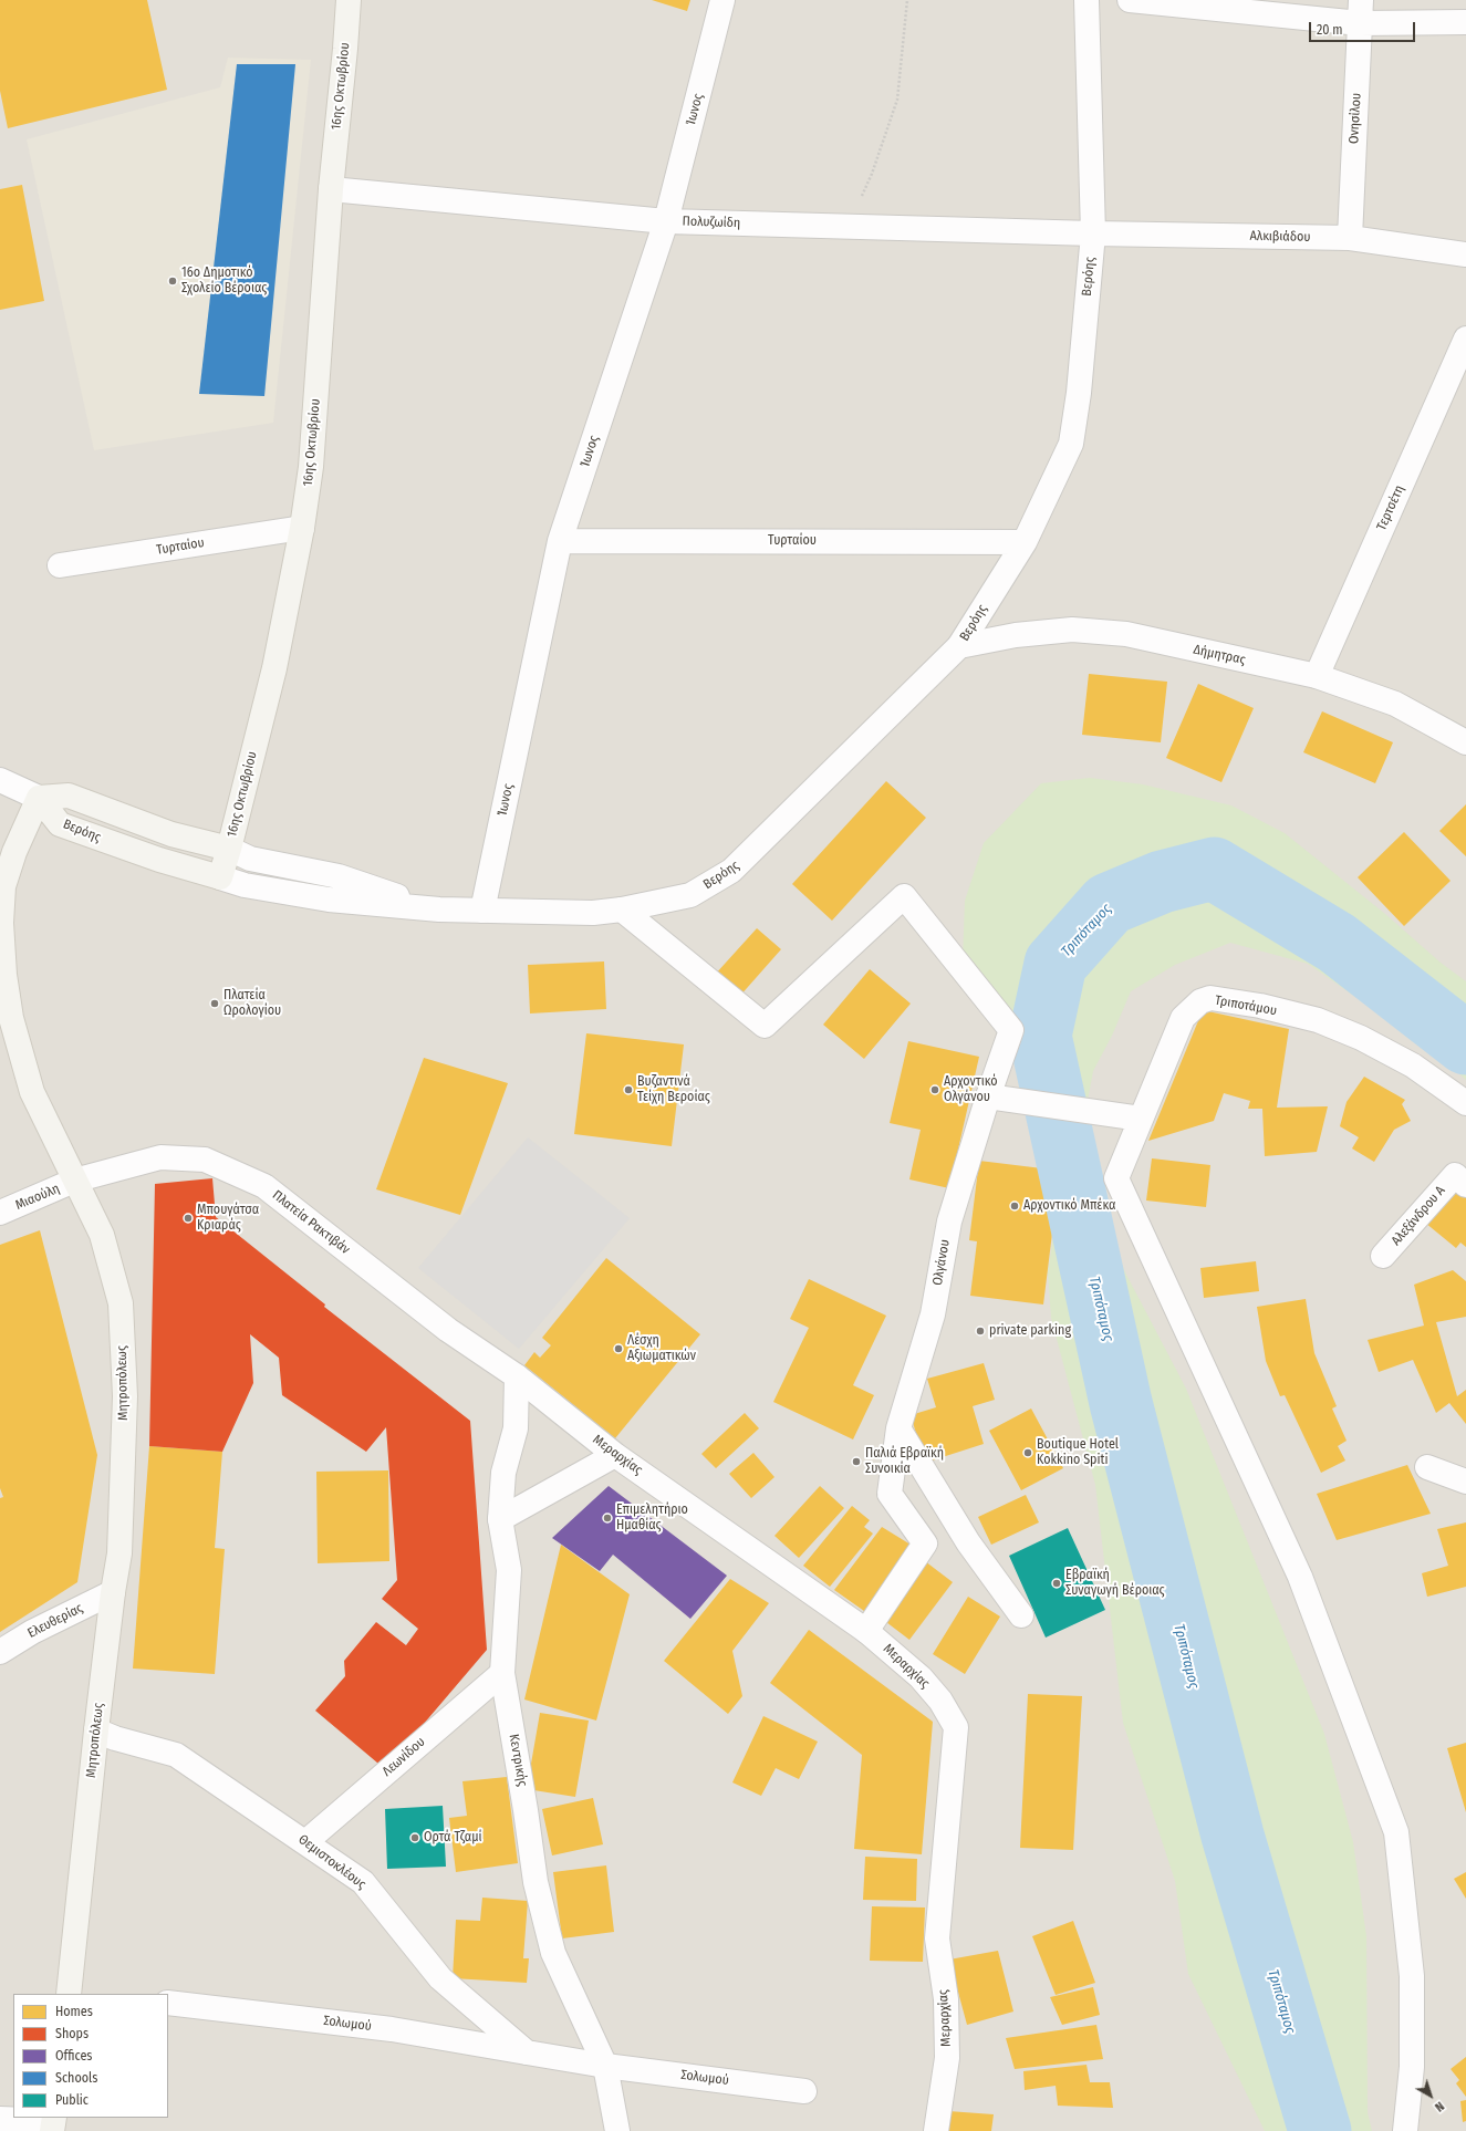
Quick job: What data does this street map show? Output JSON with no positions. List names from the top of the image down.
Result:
{
  "streets": {
    "main road": ["16ης Οκτωβρίου", "Βερόης", "Μητροπόλεως"],
    "street": [
      "Ίωνος",
      "Ονησίλου",
      "Πολυζωίδη",
      "Αλκιβιάδου",
      "Τερτσέτη",
      "Τυρταίου",
      "Δήμητρας",
      "Τριποτάμου",
      "Μιαούλη",
      "Αλεξάνδρου Α",
      "Πλατεία Ρακτιβάν",
      "Ολγάνου",
      "Μεραρχίας",
      "Ελευθερίας",
      "Λεωνίδου",
      "Κεντρικής",
      "Θεμιστοκλέους",
      "Σολωμού"
    ]
  },
  "crossings": [
    ["16ης Οκτωβρίου", "Πολυζωίδη"],
    ["16ης Οκτωβρίου", "Βερόης"],
    ["16ης Οκτωβρίου", "Τυρταίου"],
    ["Ίωνος", "Πολυζωίδη"],
    ["Ίωνος", "Βερόης"],
    ["Ίωνος", "Τυρταίου"],
    ["Ονησίλου", "Αλκιβιάδου"],
    ["Πολυζωίδη", "Αλκιβιάδου"],
    ["Πολυζωίδη", "Βερόης"],
    ["Αλκιβιάδου", "Βερόης"],
    ["Βερόης", "Τυρταίου"],
    ["Βερόης", "Δήμητρας"],
    ["Βερόης", "Ολγάνου"],
    ["Βερόης", "Μητροπόλεως"],
    ["Τερτσέτη", "Δήμητρας"],
    ["Μιαούλη", "Πλατεία Ρακτιβάν"],
    ["Μιαούλη", "Μητροπόλεως"],
    ["Πλατεία Ρακτιβάν", "Μητροπόλεως"],
    ["Πλατεία Ρακτιβάν", "Μεραρχίας"],
    ["Πλατεία Ρακτιβάν", "Κεντρικής"],
    ["Ολγάνου", "Μεραρχίας"],
    ["Μητροπόλεως", "Ελευθερίας"],
    ["Μητροπόλεως", "Θεμιστοκλέους"],
    ["Μεραρχίας", "Κεντρικής"],
    ["Λεωνίδου", "Κεντρικής"],
    ["Λεωνίδου", "Θεμιστοκλέους"],
    ["Κεντρικής", "Σολωμού"],
    ["Θεμιστοκλέους", "Σολωμού"]
  ],
  "water": ["Τριπόταμος"],
  "places": [
    "16ο Δημοτικό Σχολείο Βέροιας",
    "Πλατεία Ωρολογίου",
    "Βυζαντινά Τείχη Βεροίας",
    "Αρχοντικό Ολγάνου",
    "Αρχοντικό Μπέκα",
    "Μπουγάτσα Κριαράς",
    "private parking",
    "Λέσχη Αξιωματικών",
    "Boutique Hotel Kokkino Spiti",
    "Παλιά Εβραϊκή Συνοικία",
    "Επιμελητήριο Ημαθίας",
    "Εβραϊκή Συναγωγή Βέροιας",
    "Ορτά Τζαμί"
  ],
  "legend": [
    "Homes",
    "Shops",
    "Offices",
    "Schools",
    "Public"
  ],
  "scale_bar": "20 m",
  "north": "bottom right"
}
